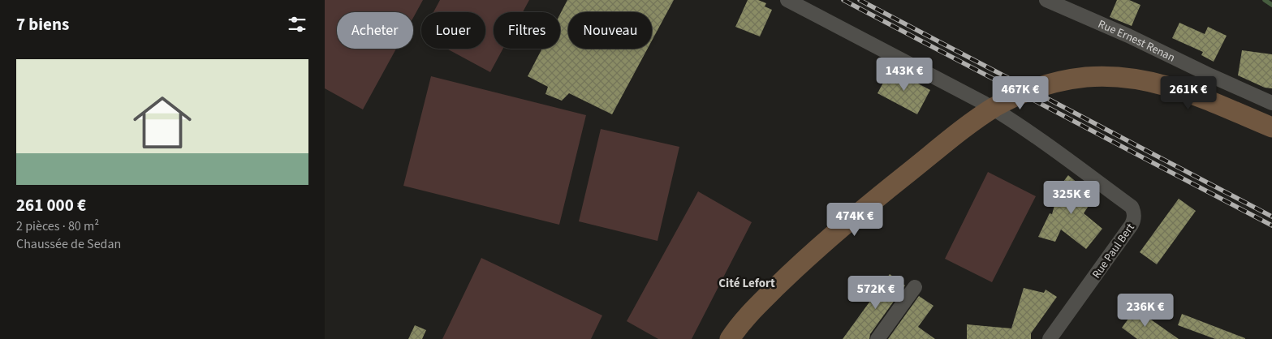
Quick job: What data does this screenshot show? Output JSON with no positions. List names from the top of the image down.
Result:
{
  "streets": {
    "street": ["Rue Ernest Renan", "Rue Paul Bert"]
  },
  "districts": ["Cité Lefort"],
  "page": {
    "heading": "7 biens",
    "chip": [
      "Acheter",
      "Louer",
      "Filtres",
      "Nouveau"
    ],
    "list": [
      {
        "name": "261 000 €",
        "note": "2 pièces · 80 m² · Chaussée de Sedan"
      }
    ],
    "price": [
      "143K €",
      "467K €",
      "261K €",
      "325K €",
      "474K €",
      "572K €",
      "236K €"
    ]
  }
}
